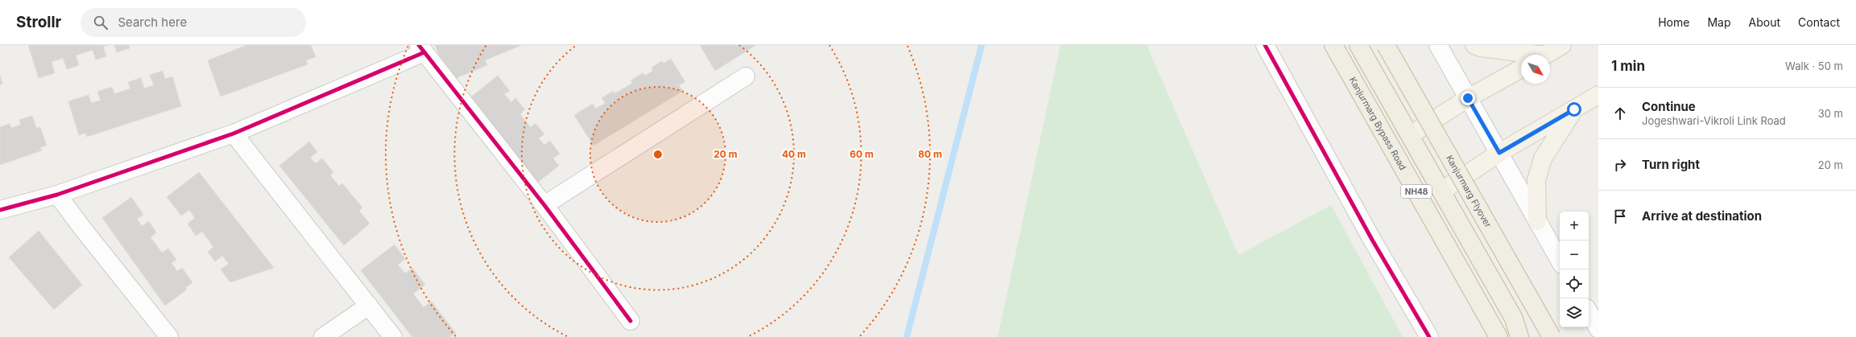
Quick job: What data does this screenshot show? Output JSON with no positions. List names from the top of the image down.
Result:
{
  "streets": {
    "highway": ["Kanjurmarg Bypass Road", "NH48", "Kanjurmarg Flyover"]
  },
  "north": "bottom right",
  "page": {
    "header": "Strollr",
    "search": "Search here",
    "nav": [
      "Home",
      "Map",
      "About",
      "Contact"
    ],
    "heading": ["1 min", "Walk · 50 m"],
    "list": [
      ["Continue", "Jogeshwari-Vikroli Link Road", "30 m"],
      ["Turn right", "20 m"],
      "Arrive at destination"
    ],
    "map_buttons": ["+", "−"]
  },
  "rings": [
    "20 m",
    "40 m",
    "60 m",
    "80 m"
  ]
}
